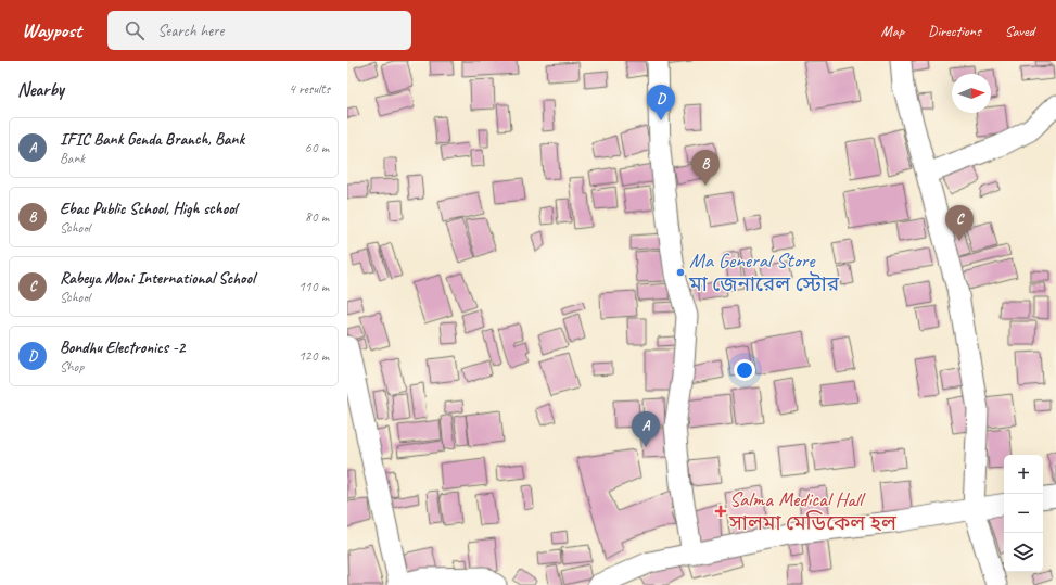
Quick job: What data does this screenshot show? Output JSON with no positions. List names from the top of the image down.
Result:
{
  "places": {
    "other": ["Ma General Store মা জেনারেল স্টোর"],
    "health": ["Salma Medical Hall সালমা মেডিকেল হল"]
  },
  "north": "right",
  "page": {
    "header": "Waypost",
    "search": "Search here",
    "nav": ["Map", "Directions", "Saved"],
    "heading": ["Nearby", "4 results"],
    "pins": [
      "D",
      "B",
      "C",
      "A"
    ],
    "list": [
      {
        "mark": "A",
        "name": "IFIC Bank Genda Branch, Bank",
        "note": "Bank",
        "value": "60 m"
      },
      {
        "mark": "B",
        "name": "Ebac Public School, High school",
        "note": "School",
        "value": "80 m"
      },
      {
        "mark": "C",
        "name": "Rabeya Moni International School",
        "note": "School",
        "value": "110 m"
      },
      {
        "mark": "D",
        "name": "Bondhu Electronics -2",
        "note": "Shop",
        "value": "120 m"
      }
    ],
    "map_buttons": ["+", "−"]
  }
}
